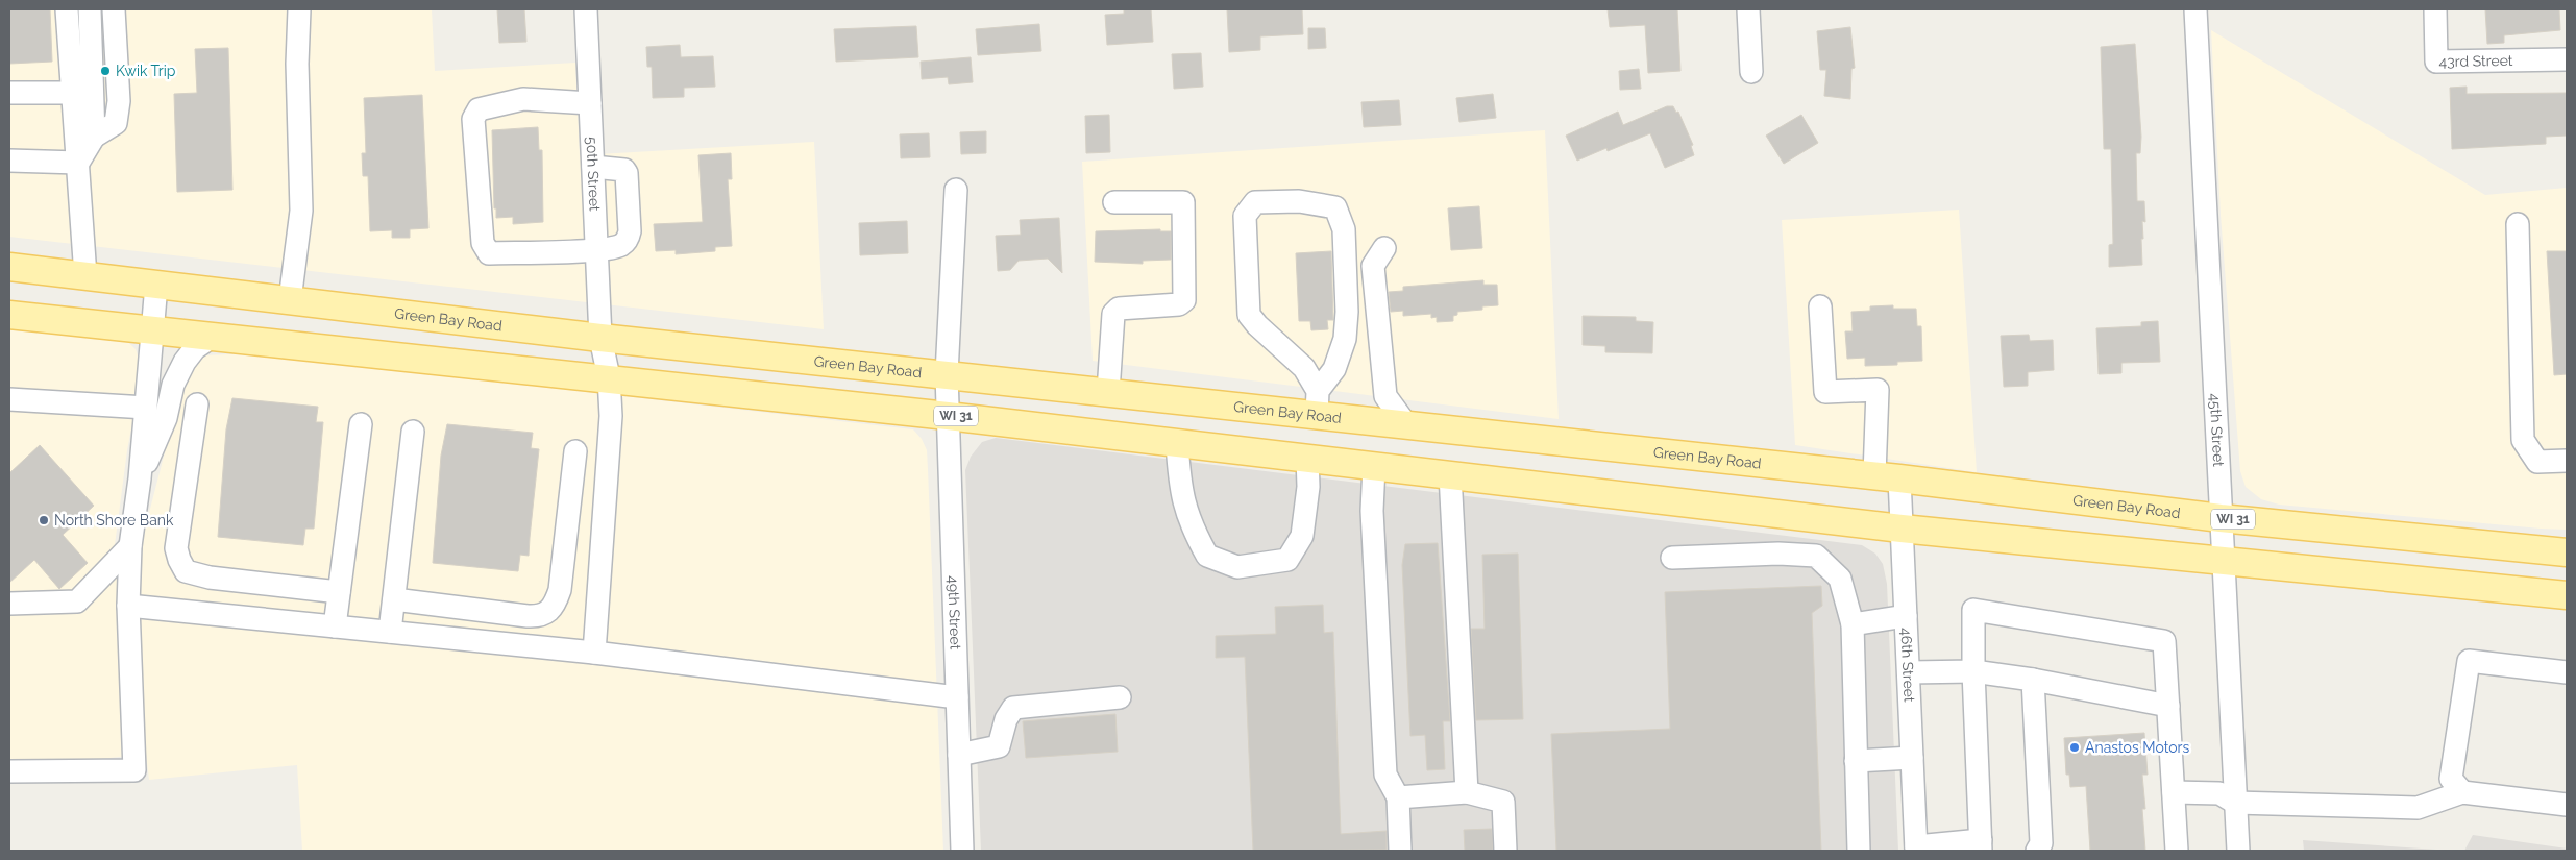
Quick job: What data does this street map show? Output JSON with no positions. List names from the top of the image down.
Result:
{
  "streets": {
    "main road": ["Green Bay Road", "WI 31"],
    "street": [
      "43rd Street",
      "50th Street",
      "45th Street",
      "49th Street",
      "46th Street"
    ]
  },
  "crossings": [
    ["50th Street", "Green Bay Road"],
    ["50th Street", "WI 31"],
    ["Green Bay Road", "45th Street"],
    ["Green Bay Road", "49th Street"],
    ["Green Bay Road", "46th Street"],
    ["WI 31", "45th Street"],
    ["WI 31", "49th Street"],
    ["WI 31", "46th Street"]
  ],
  "places": ["Kwik Trip", "North Shore Bank", "Anastos Motors"]
}
